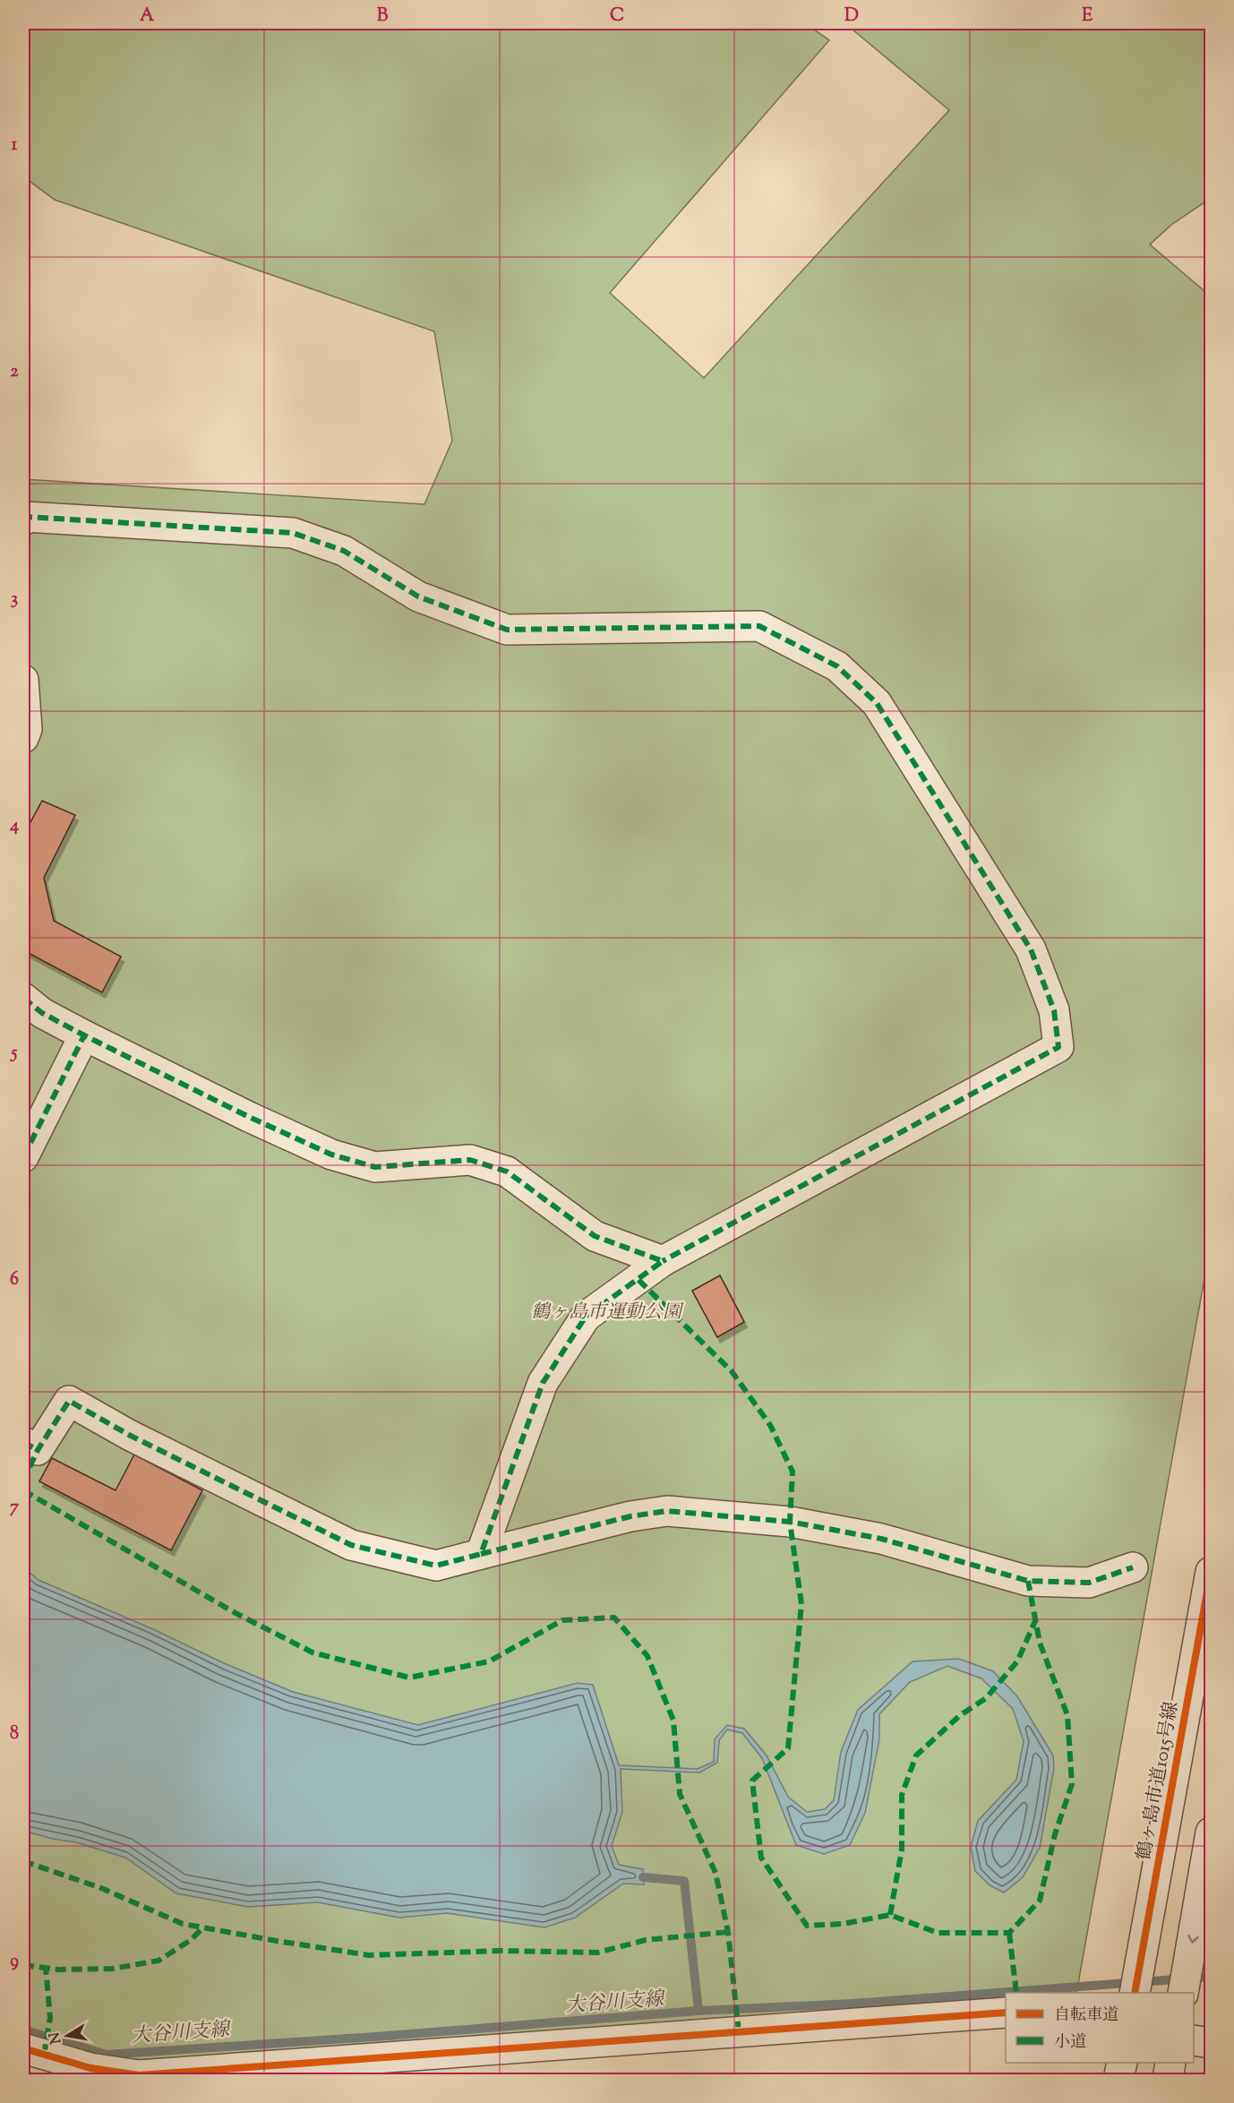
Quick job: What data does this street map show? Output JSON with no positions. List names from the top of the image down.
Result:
{
  "streets": {
    "street": ["鶴ヶ島市道1015号線"]
  },
  "water": ["大谷川支線"],
  "parks": ["鶴ヶ島市運動公園"],
  "legend": ["自転車道", "小道"],
  "north": "left",
  "grid": {
    "columns": [
      "A",
      "B",
      "C",
      "D",
      "E"
    ],
    "rows": [
      "1",
      "2",
      "3",
      "4",
      "5",
      "6",
      "7",
      "8",
      "9"
    ]
  }
}
